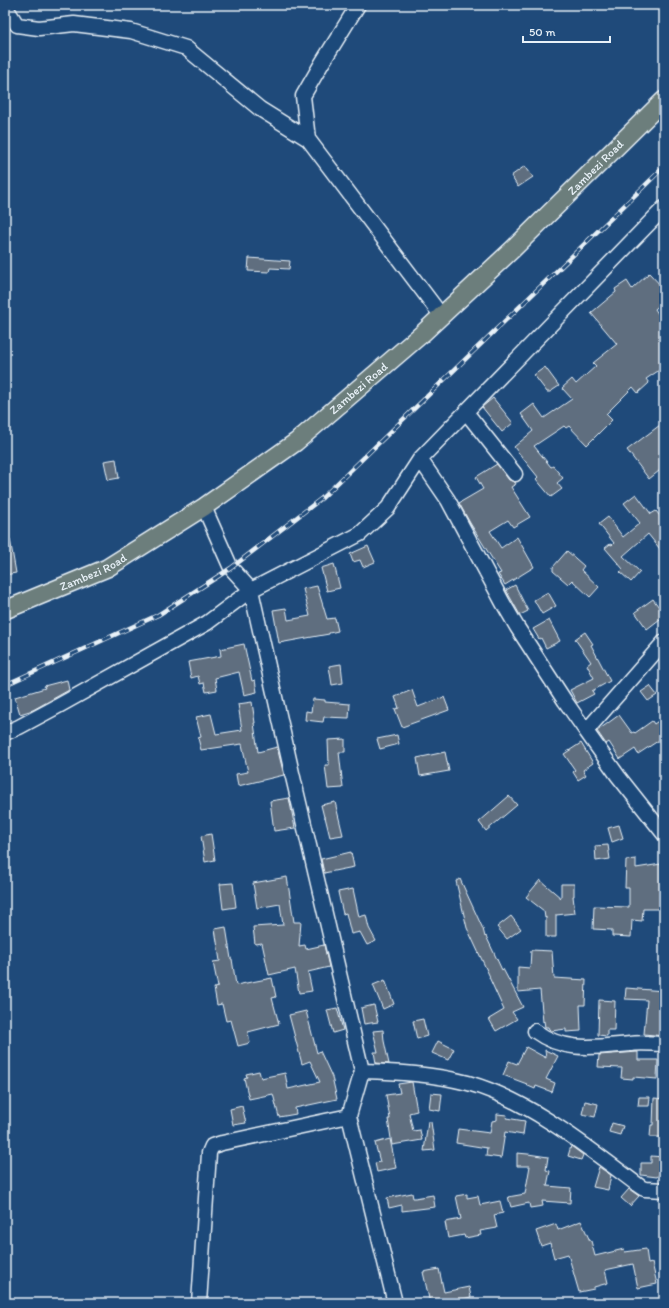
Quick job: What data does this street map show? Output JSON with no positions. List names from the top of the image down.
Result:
{
  "streets": {
    "main road": ["Zambezi Road"]
  },
  "scale_bar": "50 m"
}
